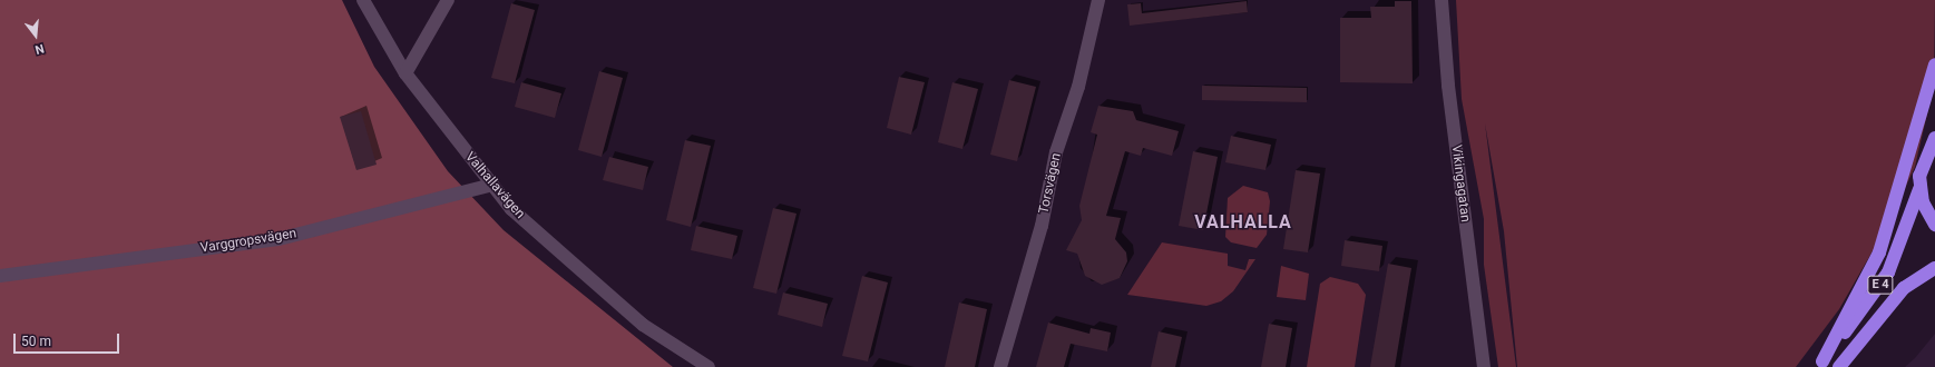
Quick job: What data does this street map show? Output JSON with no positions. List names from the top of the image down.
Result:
{
  "streets": {
    "highway": ["E 4"],
    "street": [
      "Torsvägen",
      "Vikingagatan",
      "Valhallavägen",
      "Varggropsvägen"
    ]
  },
  "crossings": [
    ["Valhallavägen", "Varggropsvägen"]
  ],
  "districts": ["VALHALLA"],
  "scale_bar": "50 m",
  "north": "bottom"
}
